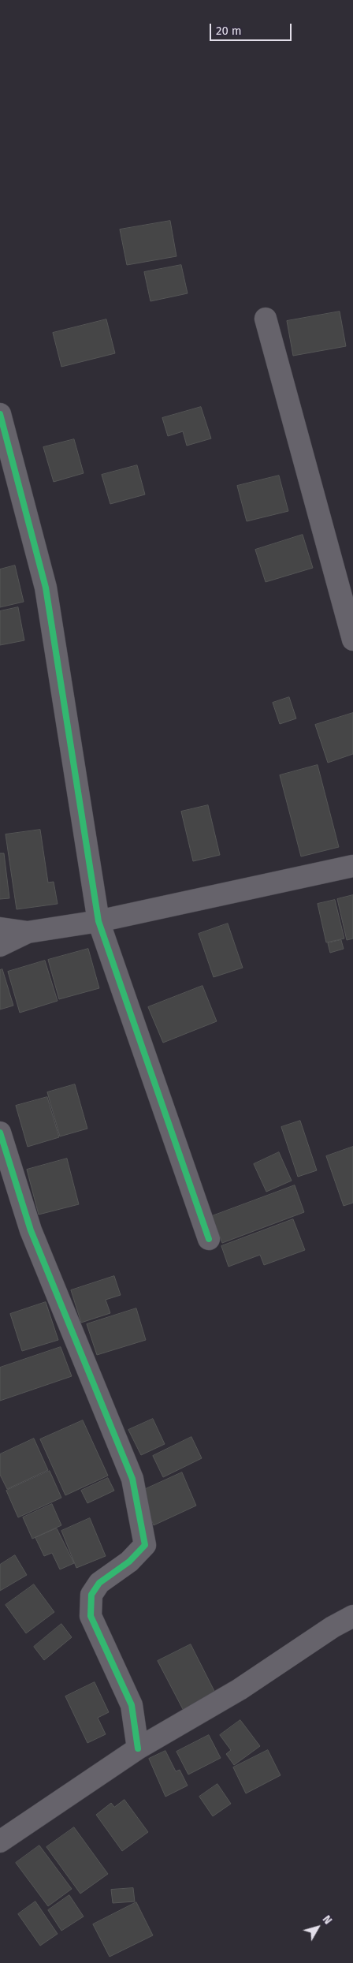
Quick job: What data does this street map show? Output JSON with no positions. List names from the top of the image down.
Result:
{
  "scale_bar": "20 m",
  "north": "top right"
}
